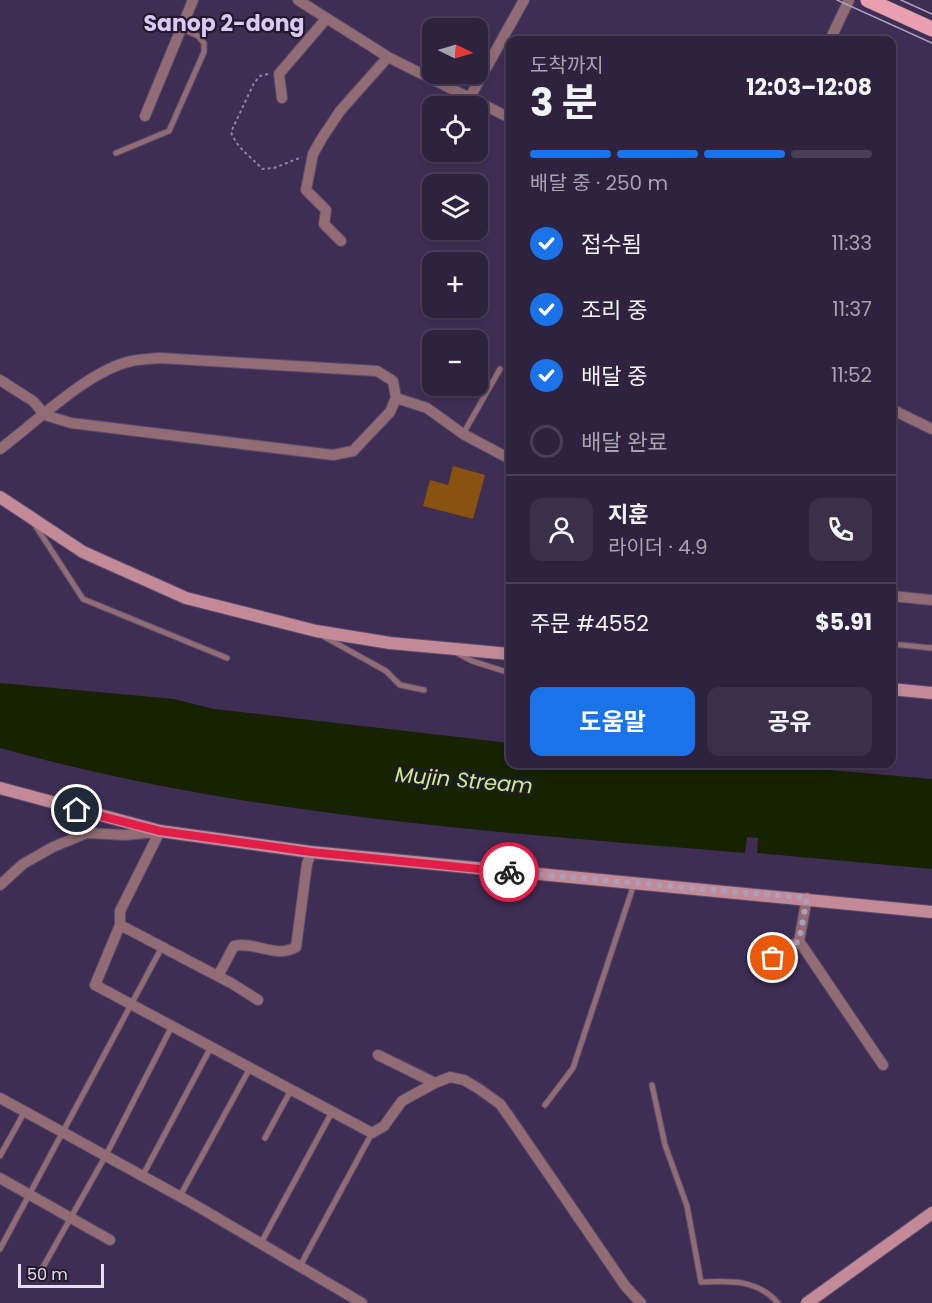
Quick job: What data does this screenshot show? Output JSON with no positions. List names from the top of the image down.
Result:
{
  "districts": ["Sanop 2-dong"],
  "water": ["Mujin Stream"],
  "scale_bar": "50 m",
  "north": "right",
  "page": {
    "map_buttons": ["+", "−"],
    "heading": ["3 분", "도착까지", "12:03–12:08"],
    "panel": [
      "지훈",
      "라이더 · 4.9",
      "주문 #4552",
      "$5.91"
    ],
    "bar": "배달 중 · 250 m",
    "list": [
      ["접수됨", "11:33"],
      ["조리 중", "11:37"],
      ["배달 중", "11:52"],
      "배달 완료"
    ],
    "buttons": ["도움말", "공유"],
    "scale": "50 m"
  }
}
